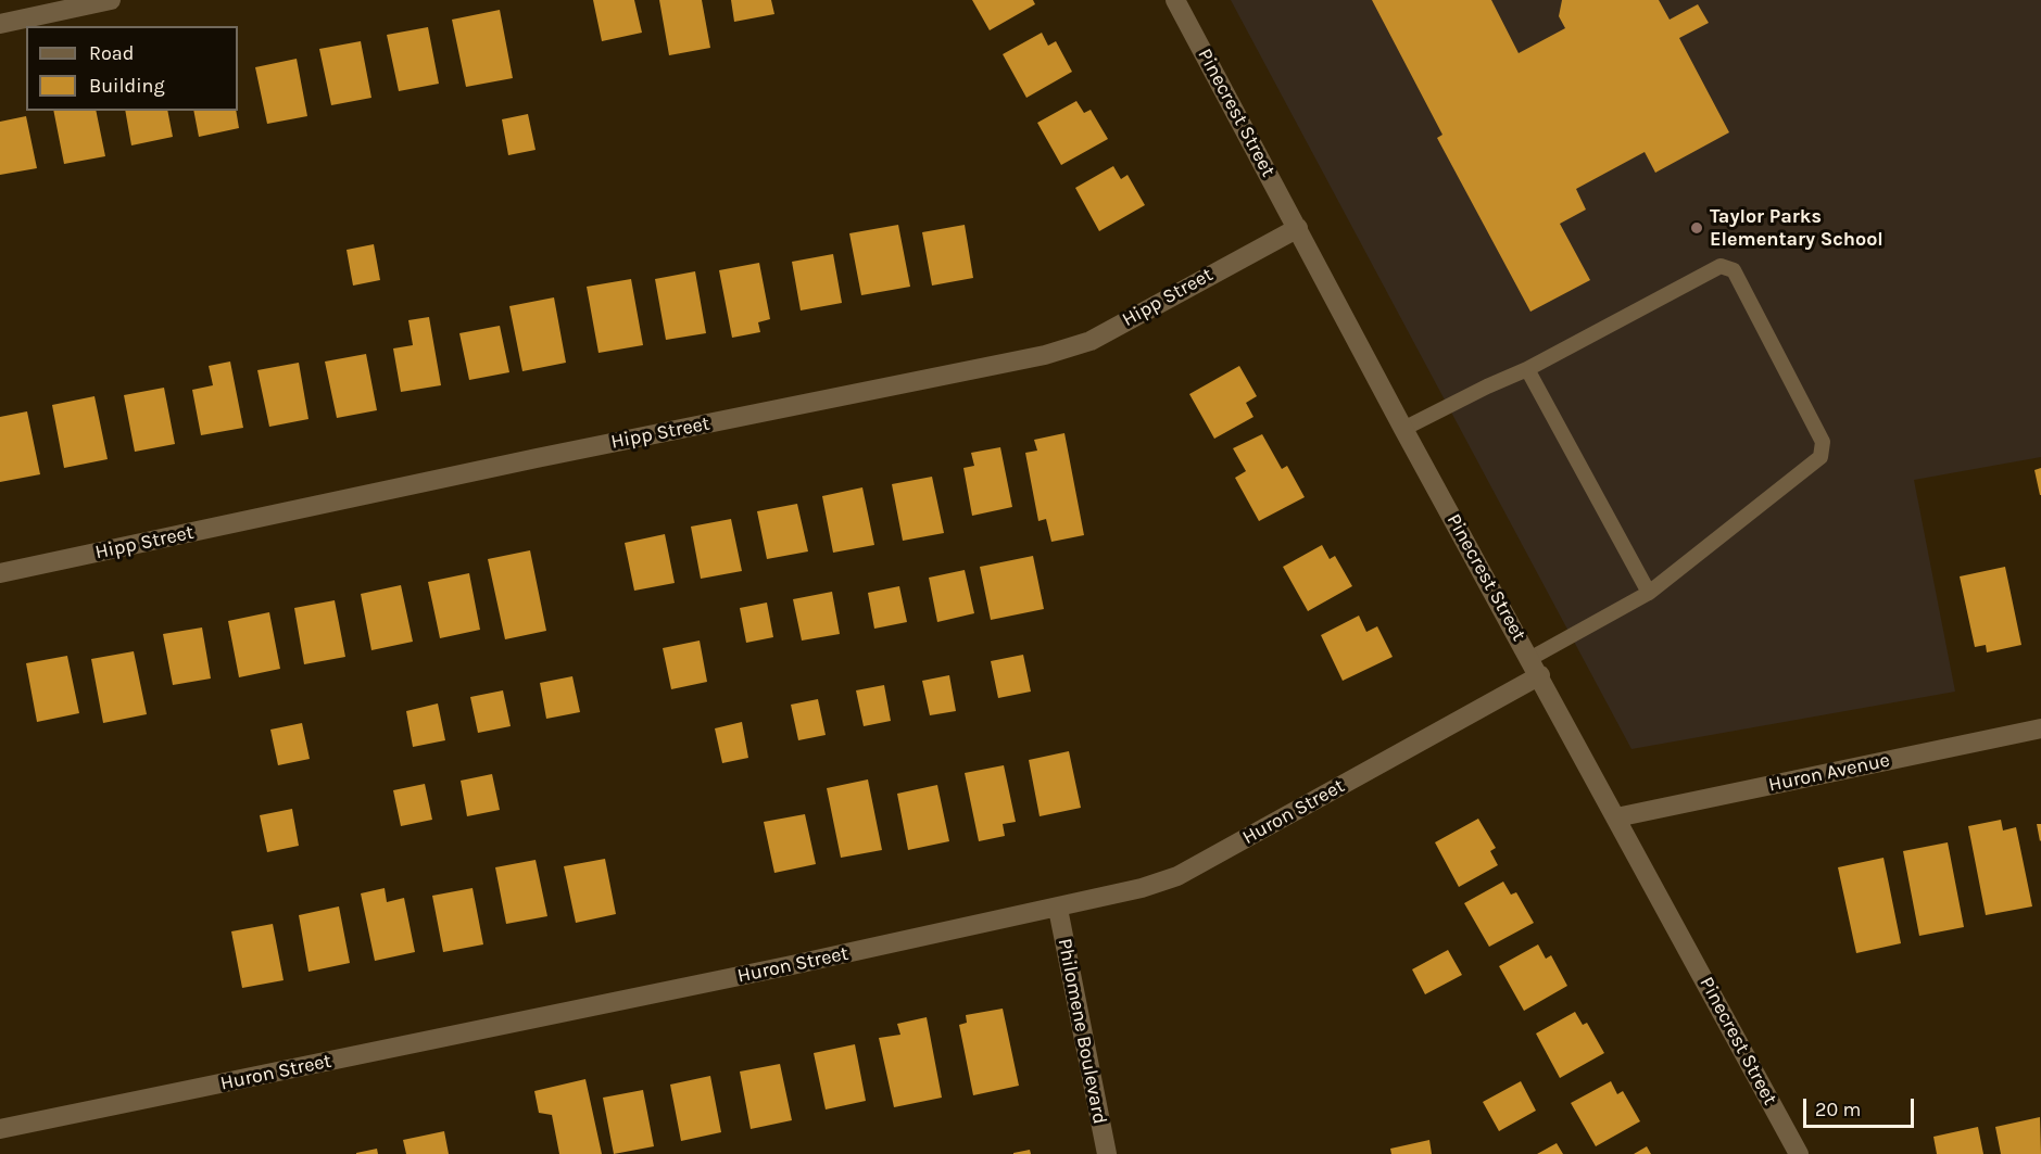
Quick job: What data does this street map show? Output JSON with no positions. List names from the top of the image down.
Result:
{
  "streets": {
    "street": [
      "Pinecrest Street",
      "Hipp Street",
      "Huron Avenue",
      "Huron Street",
      "Philomene Boulevard"
    ]
  },
  "crossings": [
    ["Pinecrest Street", "Hipp Street"],
    ["Pinecrest Street", "Huron Avenue"],
    ["Pinecrest Street", "Huron Street"],
    ["Huron Street", "Philomene Boulevard"]
  ],
  "places": ["Taylor Parks Elementary School"],
  "legend": ["Road", "Building"],
  "scale_bar": "20 m"
}
